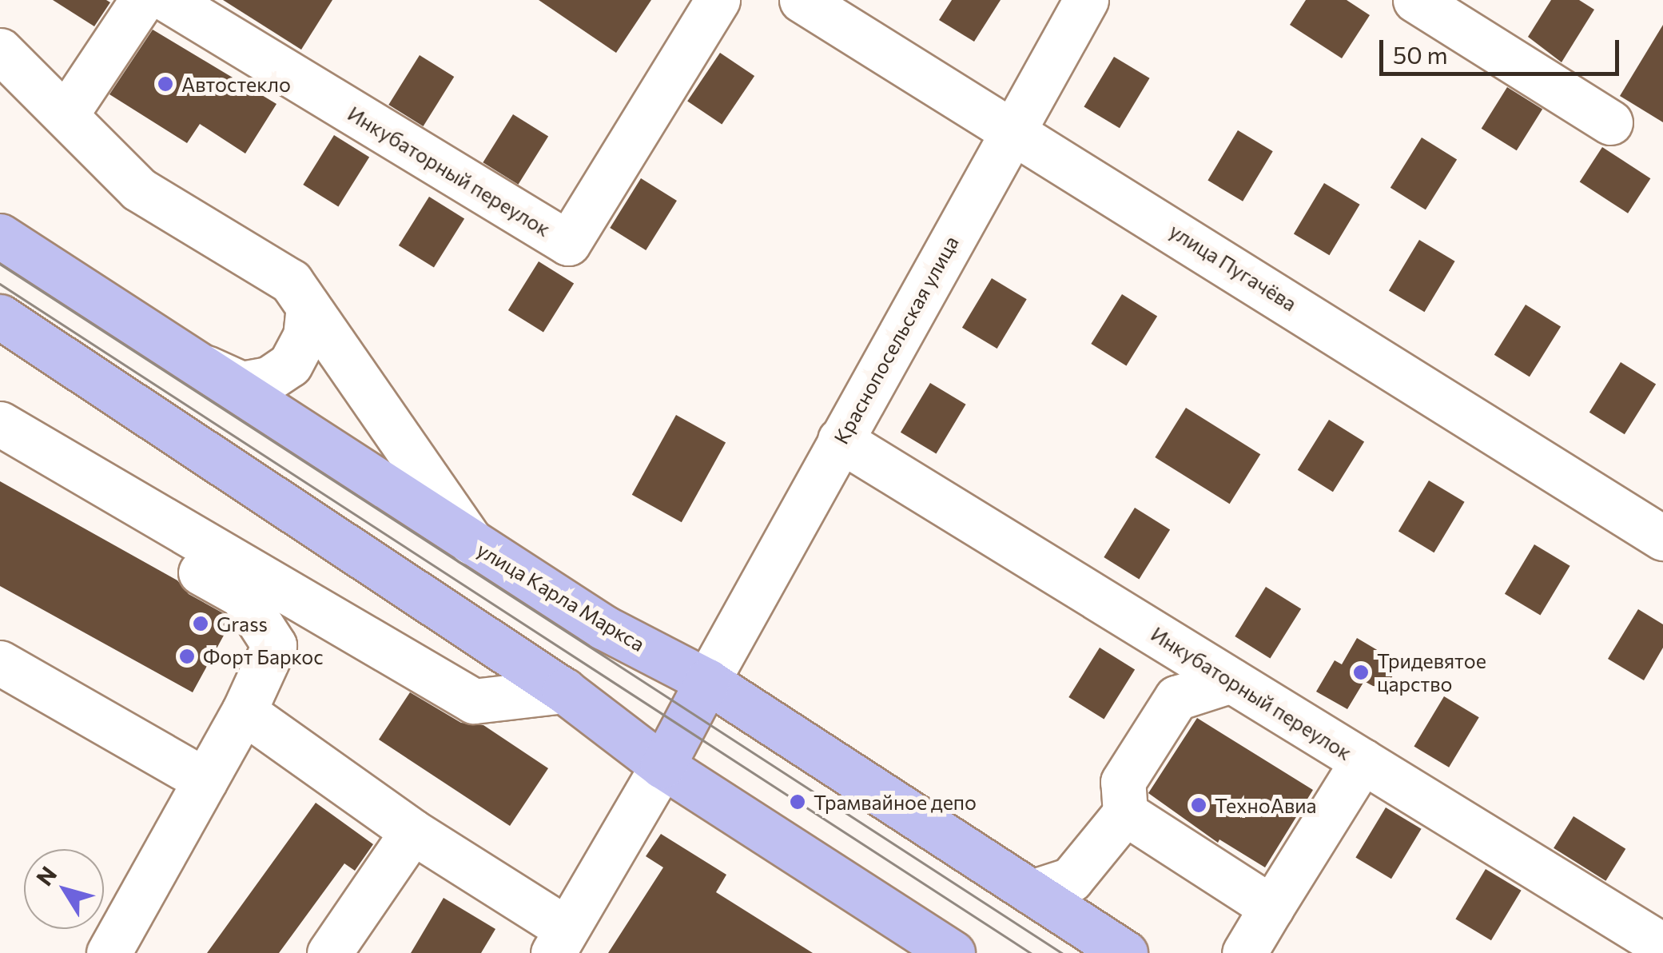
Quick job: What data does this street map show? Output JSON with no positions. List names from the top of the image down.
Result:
{
  "streets": {
    "main road": ["улица Карла Маркса"],
    "street": ["Инкубаторный переулок", "улица Пугачёва", "Краснопосельская улица"]
  },
  "crossings": [
    ["Инкубаторный переулок", "Краснопосельская улица"],
    ["улица Пугачёва", "Краснопосельская улица"],
    ["Краснопосельская улица", "улица Карла Маркса"]
  ],
  "places": [
    "Автостекло",
    "Grass",
    "Форт Баркос",
    "Тридевятое царство",
    "Трамвайное депо",
    "ТехноАвиа"
  ],
  "scale_bar": "50 m",
  "north": "top left"
}
